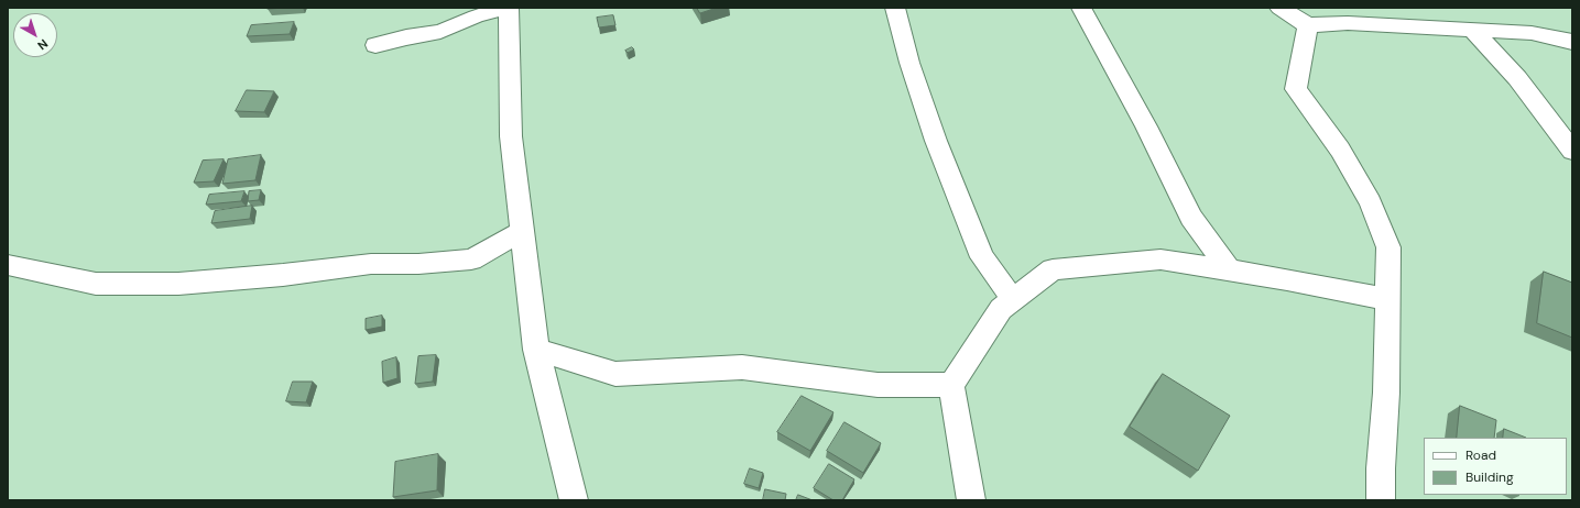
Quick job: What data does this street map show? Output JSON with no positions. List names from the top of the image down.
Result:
{
  "legend": ["Road", "Building"],
  "north": "bottom right"
}
